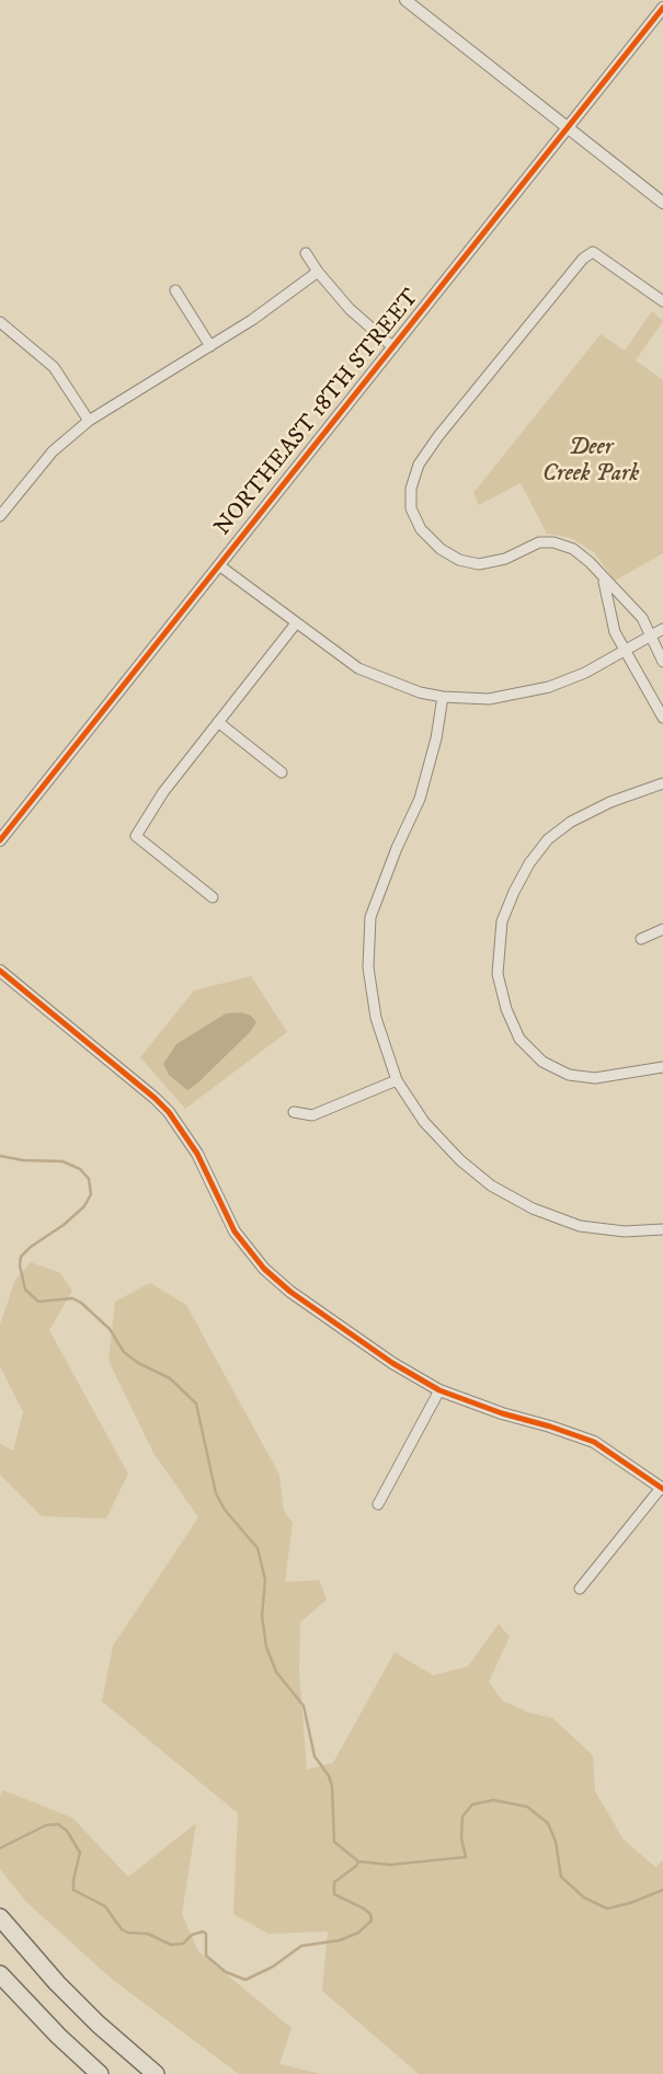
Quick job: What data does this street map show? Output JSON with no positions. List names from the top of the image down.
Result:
{
  "streets": {
    "street": ["NORTHEAST 18TH STREET"]
  },
  "parks": ["Deer Creek Park"]
}
